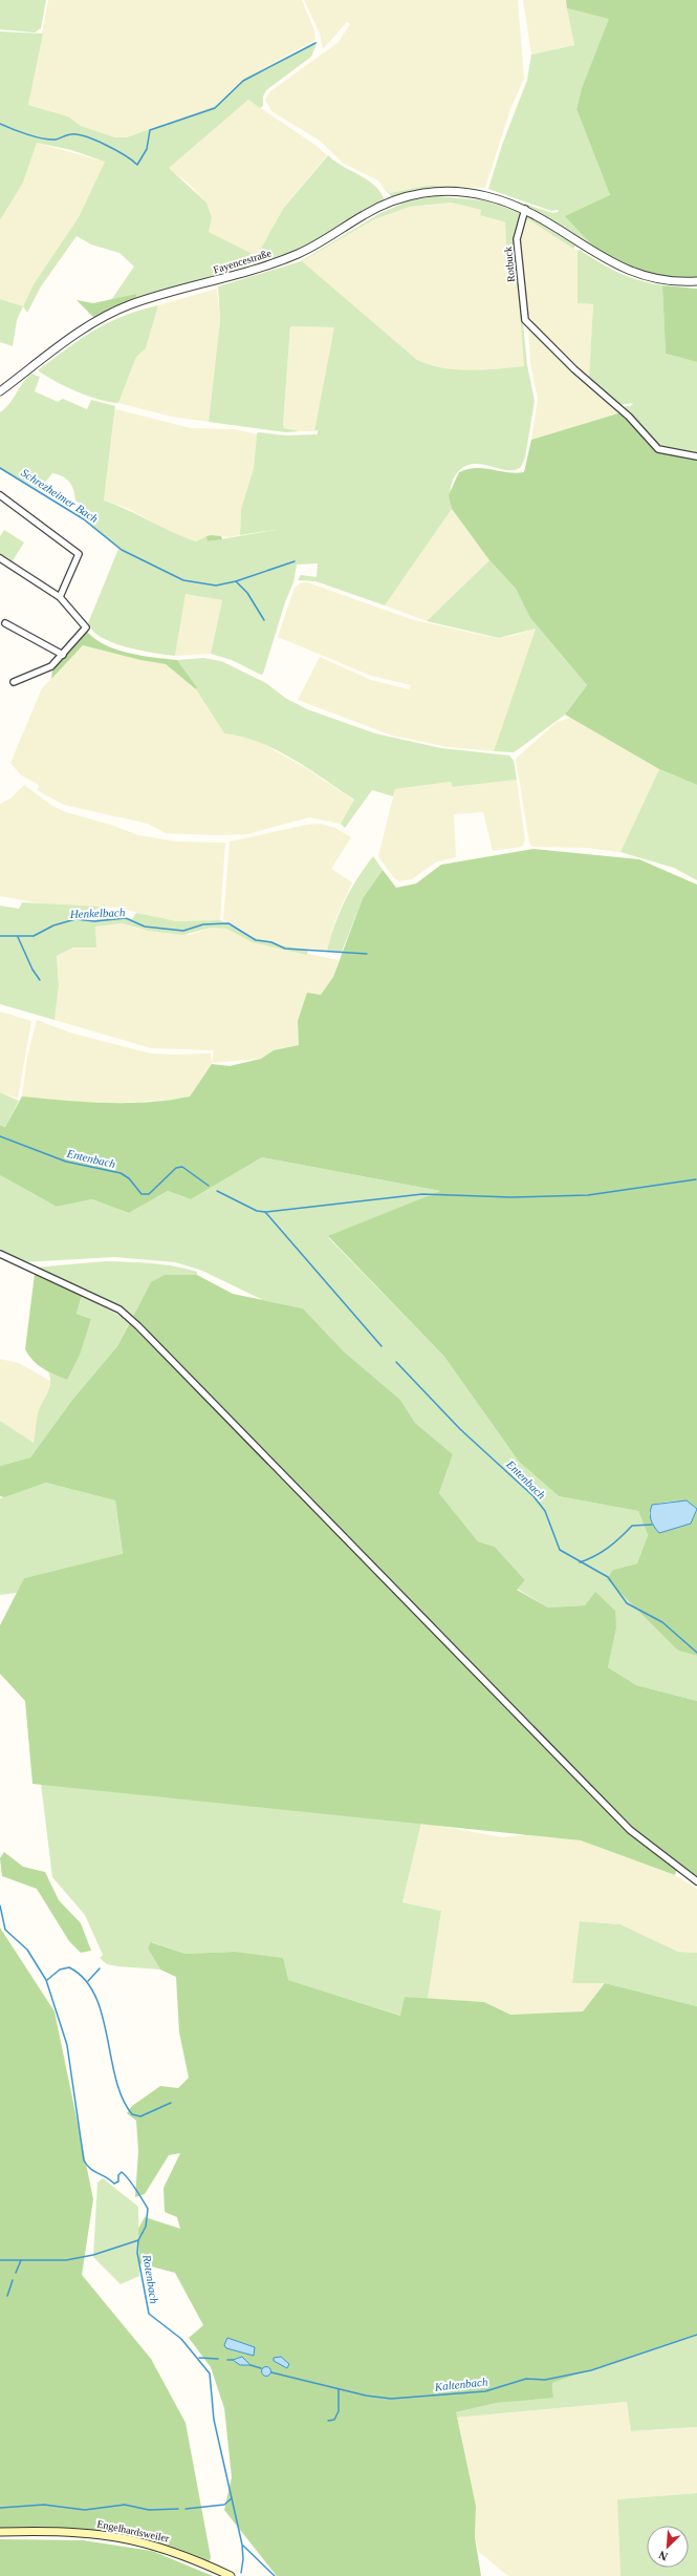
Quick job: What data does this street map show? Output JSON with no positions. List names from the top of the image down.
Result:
{
  "streets": {
    "main road": ["Engelhardsweiler"],
    "street": ["Fayencestraße", "Rotbuck"]
  },
  "crossings": [
    ["Fayencestraße", "Rotbuck"]
  ],
  "water": [
    "Schrezheimer Bach",
    "Henkelbach",
    "Entenbach",
    "Rotenbach",
    "Kaltenbach"
  ],
  "north": "bottom left"
}
